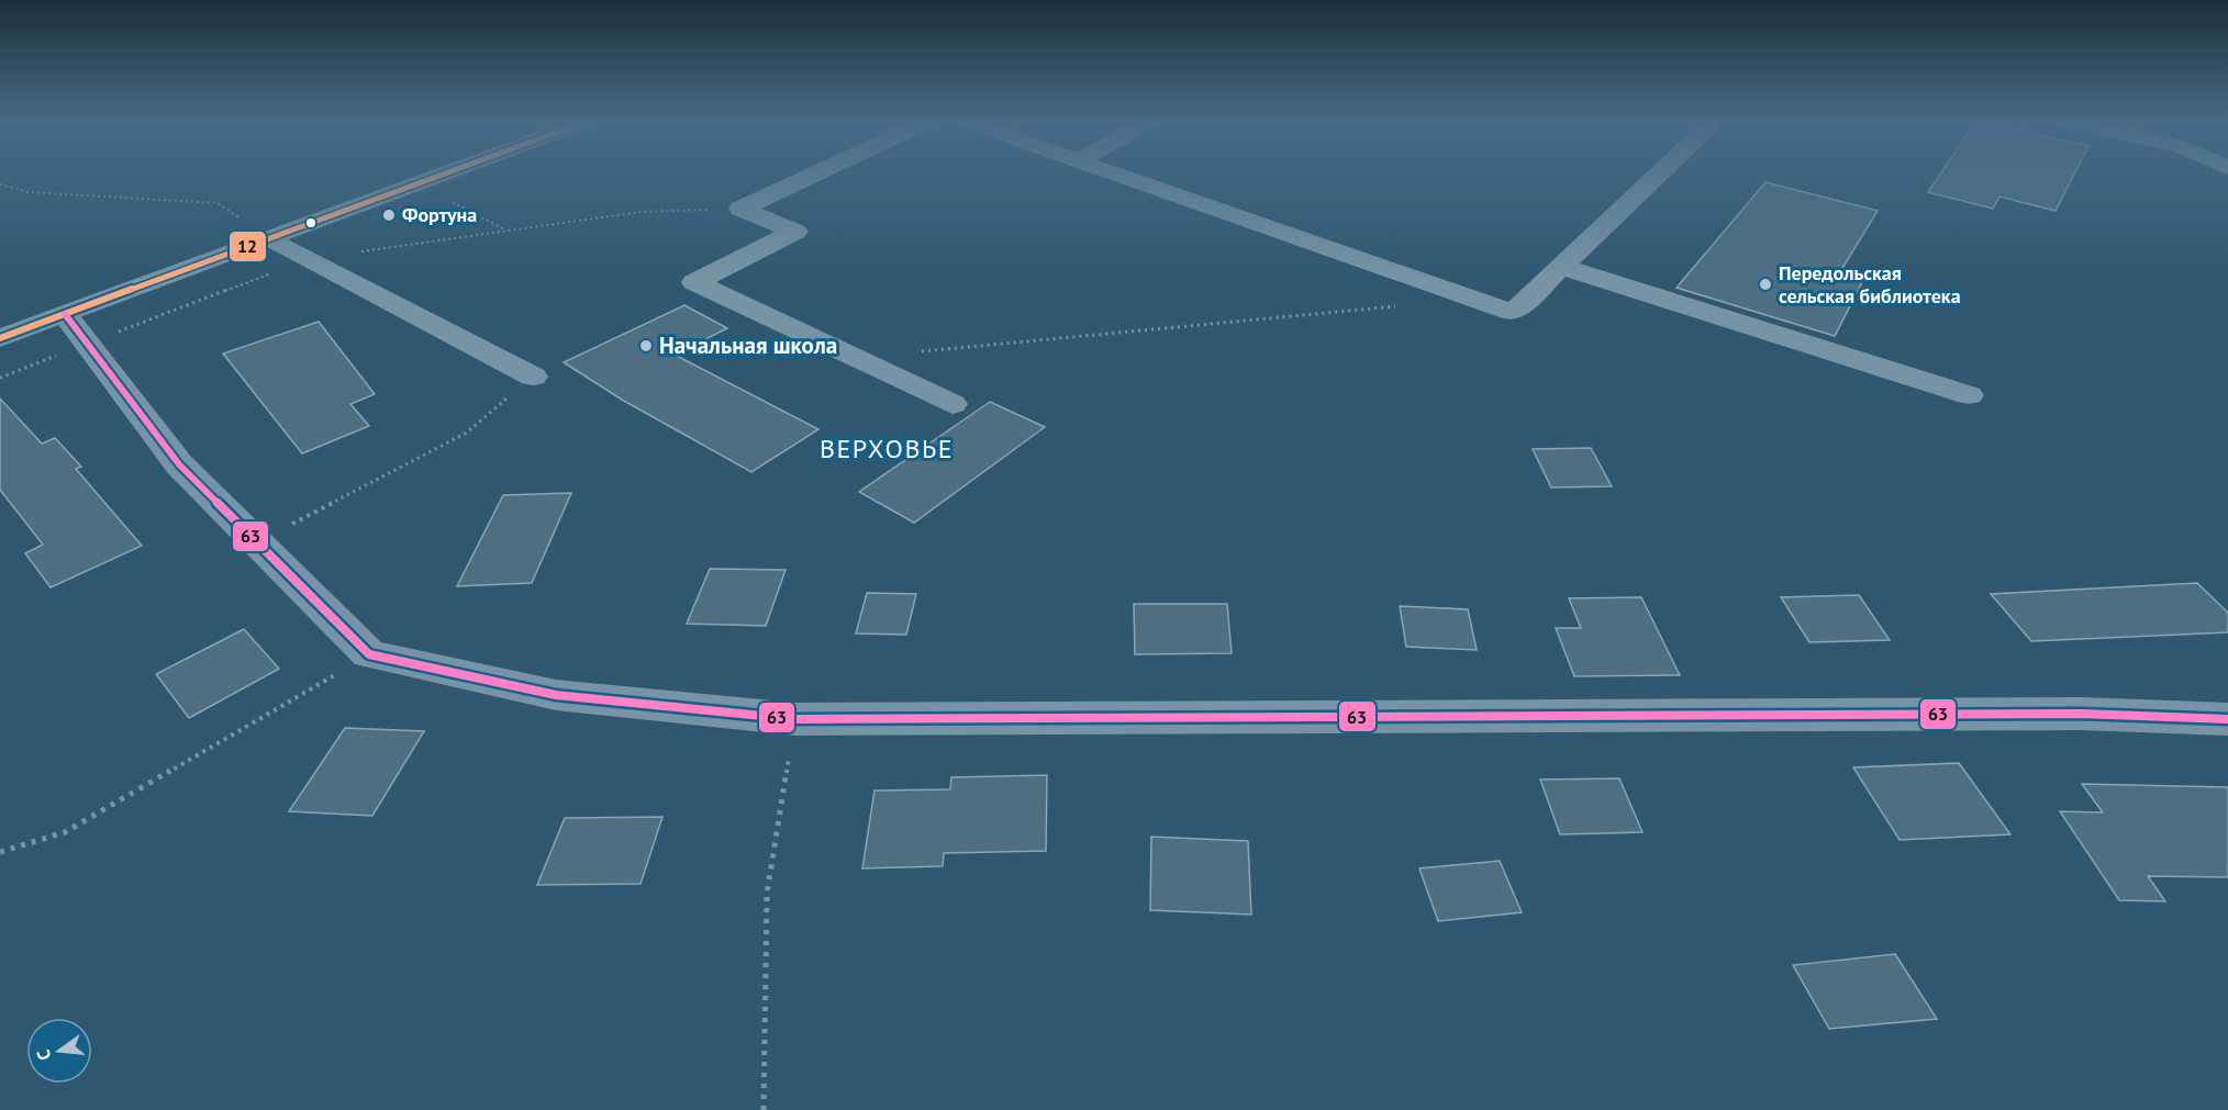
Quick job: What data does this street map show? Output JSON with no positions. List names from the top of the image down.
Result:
{
  "districts": ["ВЕРХОВЬЕ"],
  "places": ["Фортуна", "Передольская сельская библиотека", "Начальная школа"],
  "lines": ["transit line 12", "transit line 63"],
  "north": "left"
}
